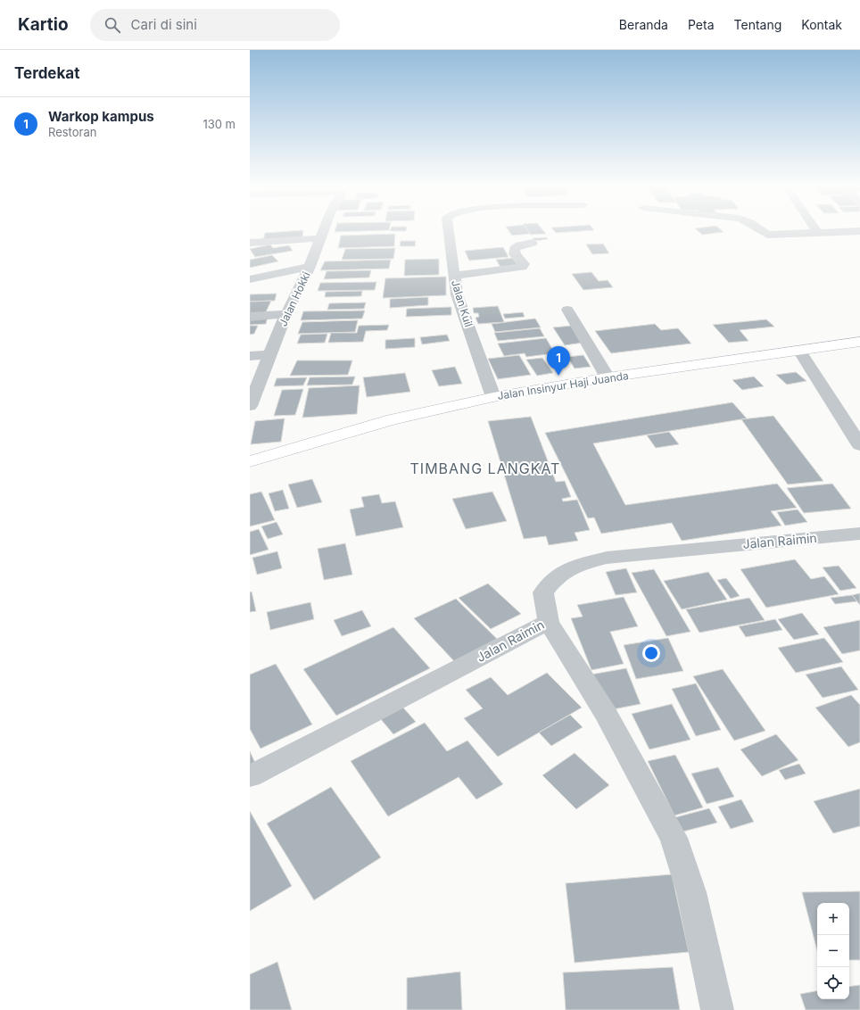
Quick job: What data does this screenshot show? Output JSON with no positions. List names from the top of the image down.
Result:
{
  "streets": {
    "street": [
      "Jalan Hokki",
      "Jalan Kuil",
      "Jalan Insinyur Haji Juanda",
      "Jalan Raimin"
    ]
  },
  "crossings": [
    ["Jalan Kuil", "Jalan Insinyur Haji Juanda"]
  ],
  "districts": ["TIMBANG LANGKAT"],
  "page": {
    "header": "Kartio",
    "search": "Cari di sini",
    "nav": [
      "Beranda",
      "Peta",
      "Tentang",
      "Kontak"
    ],
    "heading": "Terdekat",
    "list": [
      {
        "mark": "1",
        "name": "Warkop kampus",
        "note": "Restoran",
        "value": "130 m"
      }
    ],
    "pins": "1",
    "map_buttons": ["+", "−"]
  }
}
